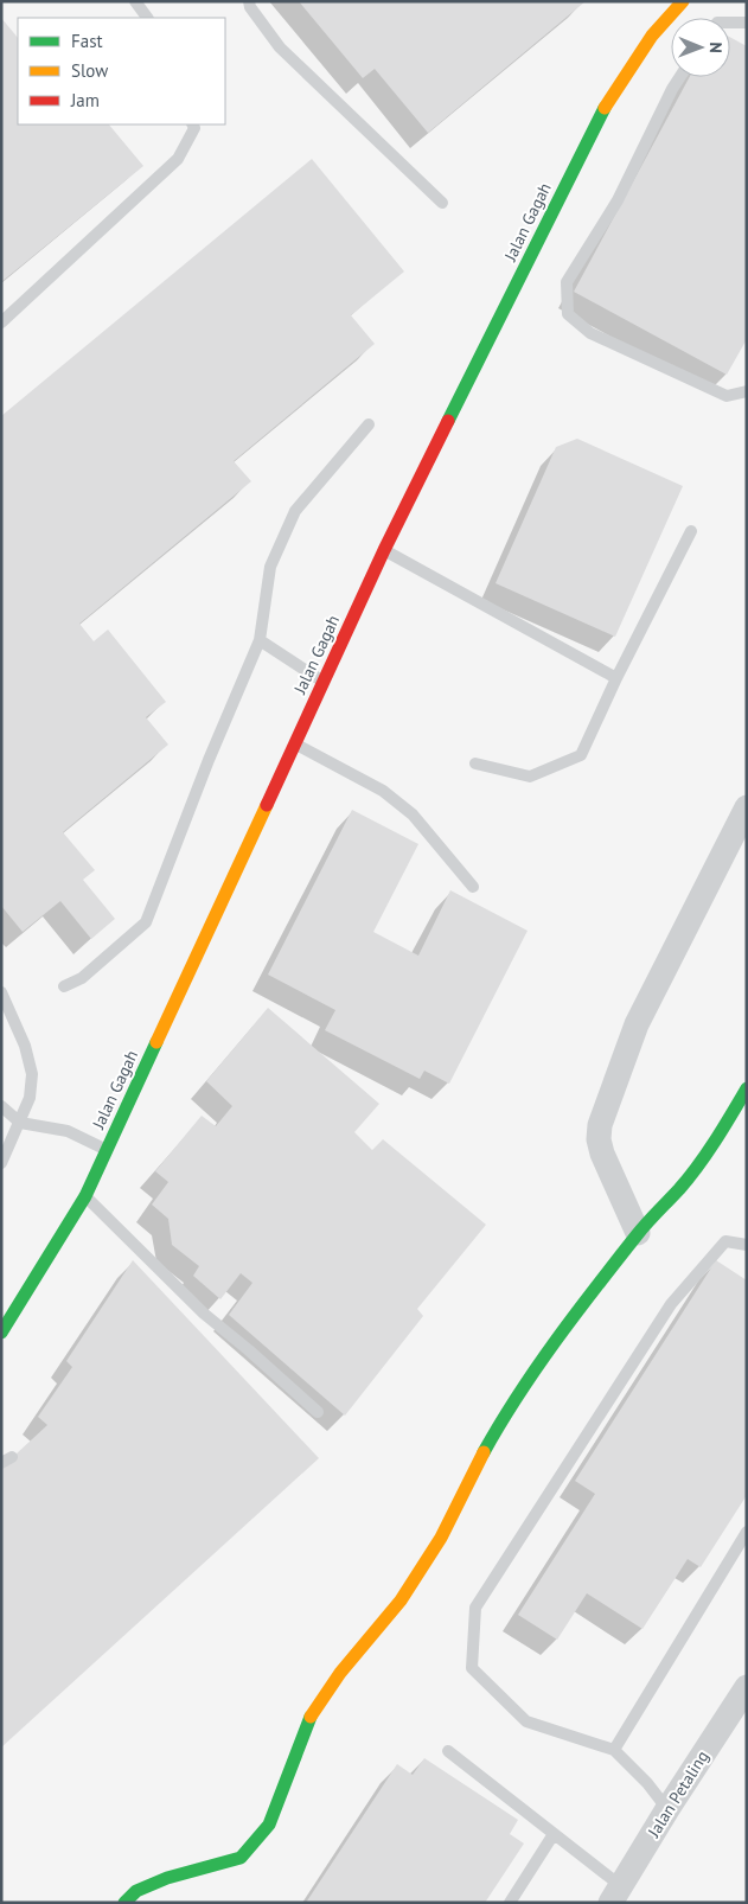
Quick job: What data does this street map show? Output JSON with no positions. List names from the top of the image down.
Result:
{
  "streets": {
    "street": ["Jalan Gagah", "Jalan Petaling"]
  },
  "legend": ["Fast", "Slow", "Jam"],
  "north": "right"
}
